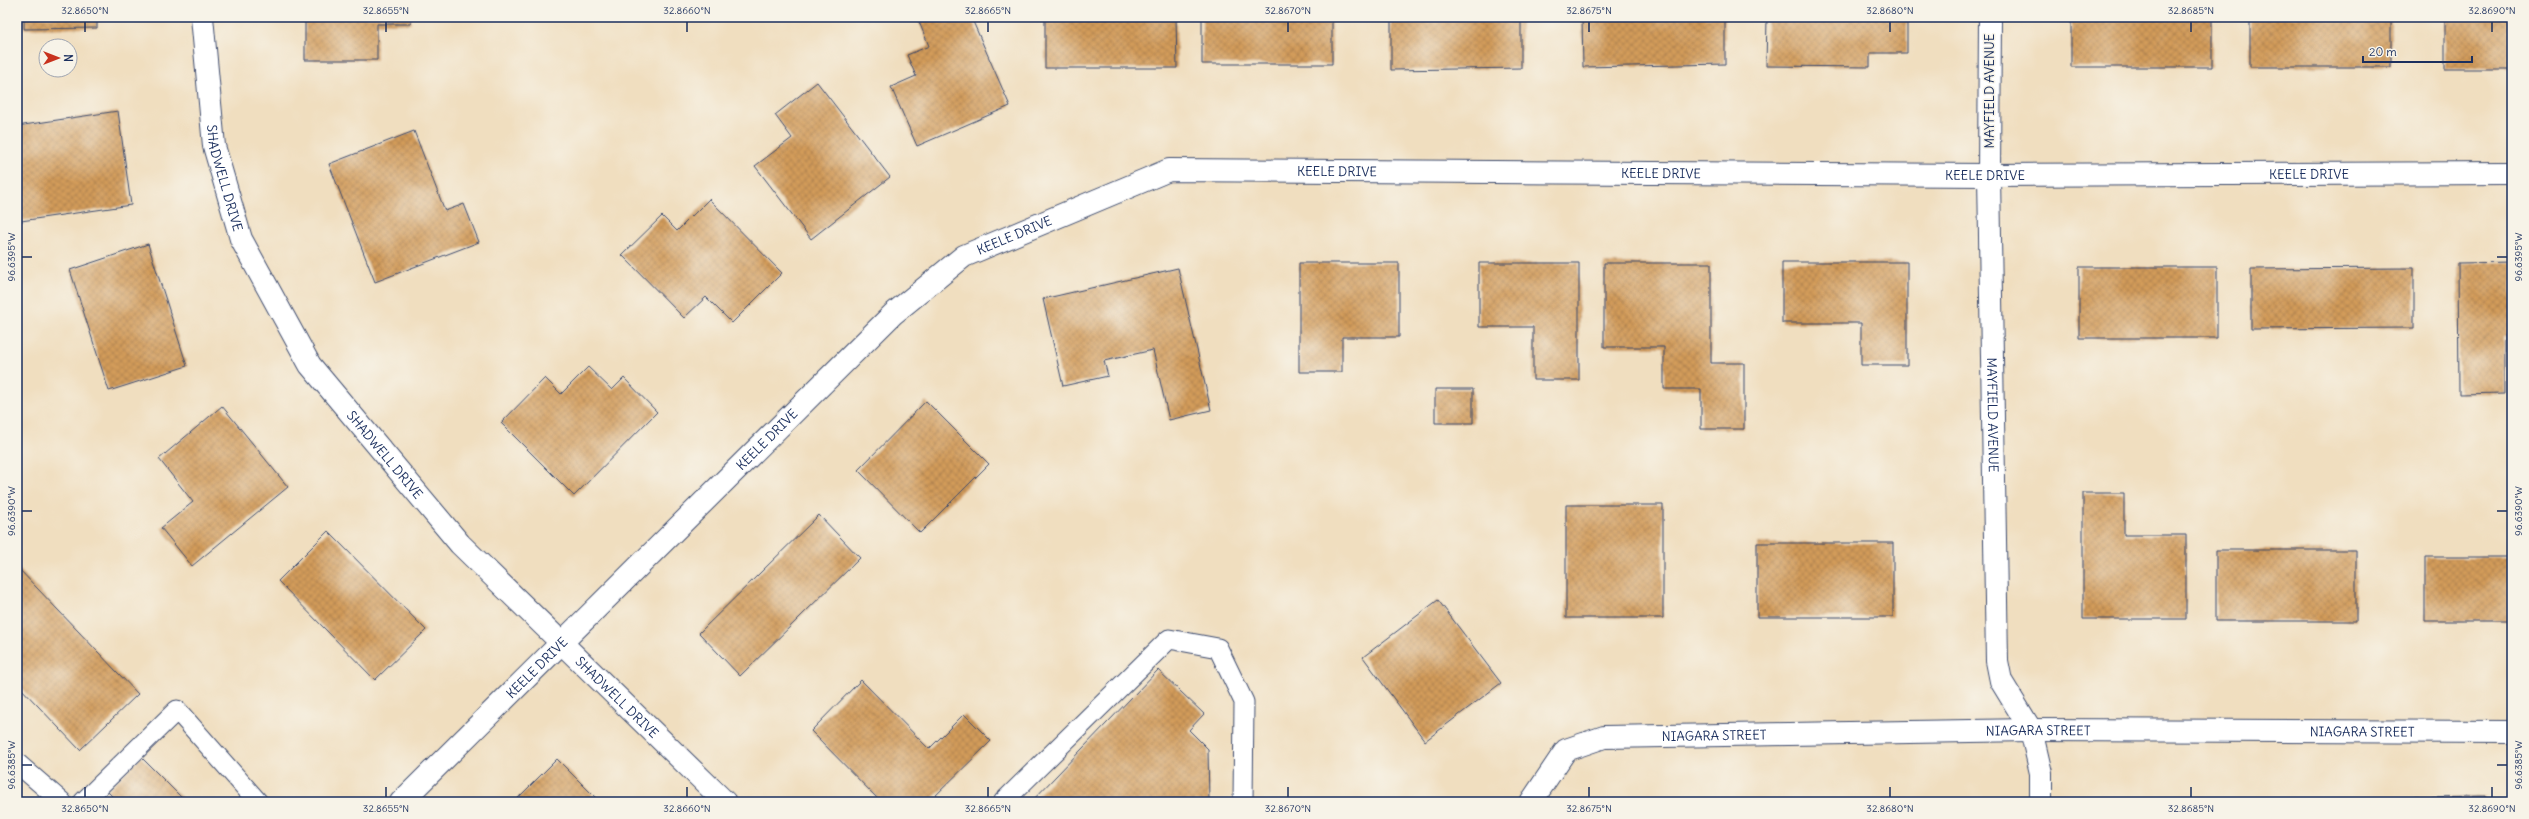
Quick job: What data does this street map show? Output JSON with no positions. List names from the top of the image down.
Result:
{
  "streets": {
    "street": [
      "MAYFIELD AVENUE",
      "KEELE DRIVE",
      "SHADWELL DRIVE",
      "NIAGARA STREET"
    ]
  },
  "crossings": [
    ["MAYFIELD AVENUE", "KEELE DRIVE"],
    ["MAYFIELD AVENUE", "NIAGARA STREET"],
    ["KEELE DRIVE", "SHADWELL DRIVE"]
  ],
  "scale_bar": "20 m",
  "north": "right",
  "coordinates": [
    "32.8650°N",
    "32.8655°N",
    "32.8660°N",
    "32.8665°N",
    "32.8670°N",
    "32.8675°N",
    "32.8680°N",
    "32.8685°N",
    "32.8690°N",
    "96.6395°W",
    "96.6390°W",
    "96.6385°W"
  ]
}
